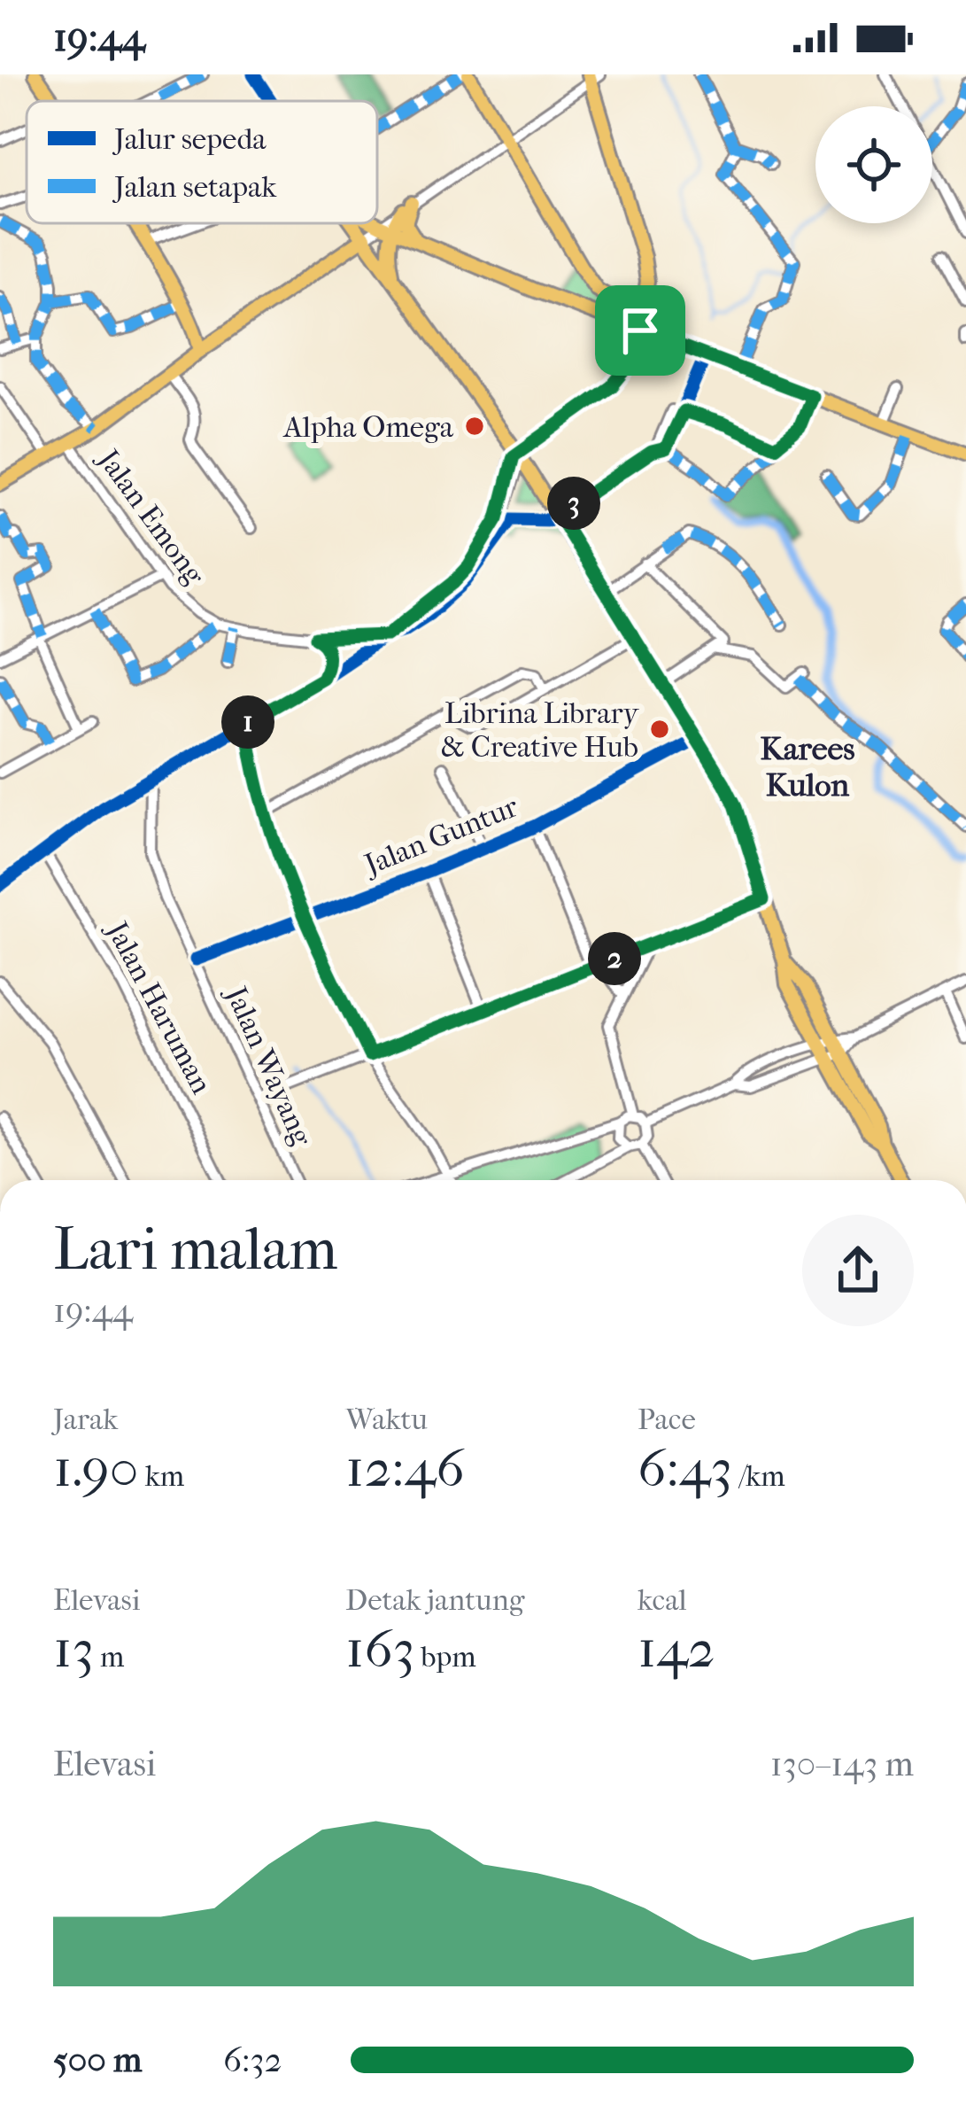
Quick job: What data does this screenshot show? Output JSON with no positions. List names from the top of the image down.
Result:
{
  "streets": {
    "street": [
      "Jalan Emong",
      "Jalan Guntur",
      "Jalan Haruman",
      "Jalan Wayang"
    ]
  },
  "crossings": [
    ["Jalan Guntur", "Jalan Wayang"]
  ],
  "districts": ["Karees Kulon"],
  "places": ["Alpha Omega", "Librina Library & Creative Hub"],
  "legend": ["Jalur sepeda", "Jalan setapak"],
  "page": {
    "status": "19:44",
    "pins": ["3", "1", "2"],
    "heading": ["Lari malam", "19:44"],
    "stats": [
      ["Jarak", "1.90 km"],
      ["Waktu", "12:46"],
      ["Pace", "6:43 /km"],
      ["Elevasi", "13 m"],
      ["Detak jantung", "163 bpm"],
      ["kcal", "142"]
    ],
    "chart": ["Elevasi", "130–143 m"],
    "list": [
      {
        "name": "500 m",
        "note": "6:32"
      }
    ]
  }
}
